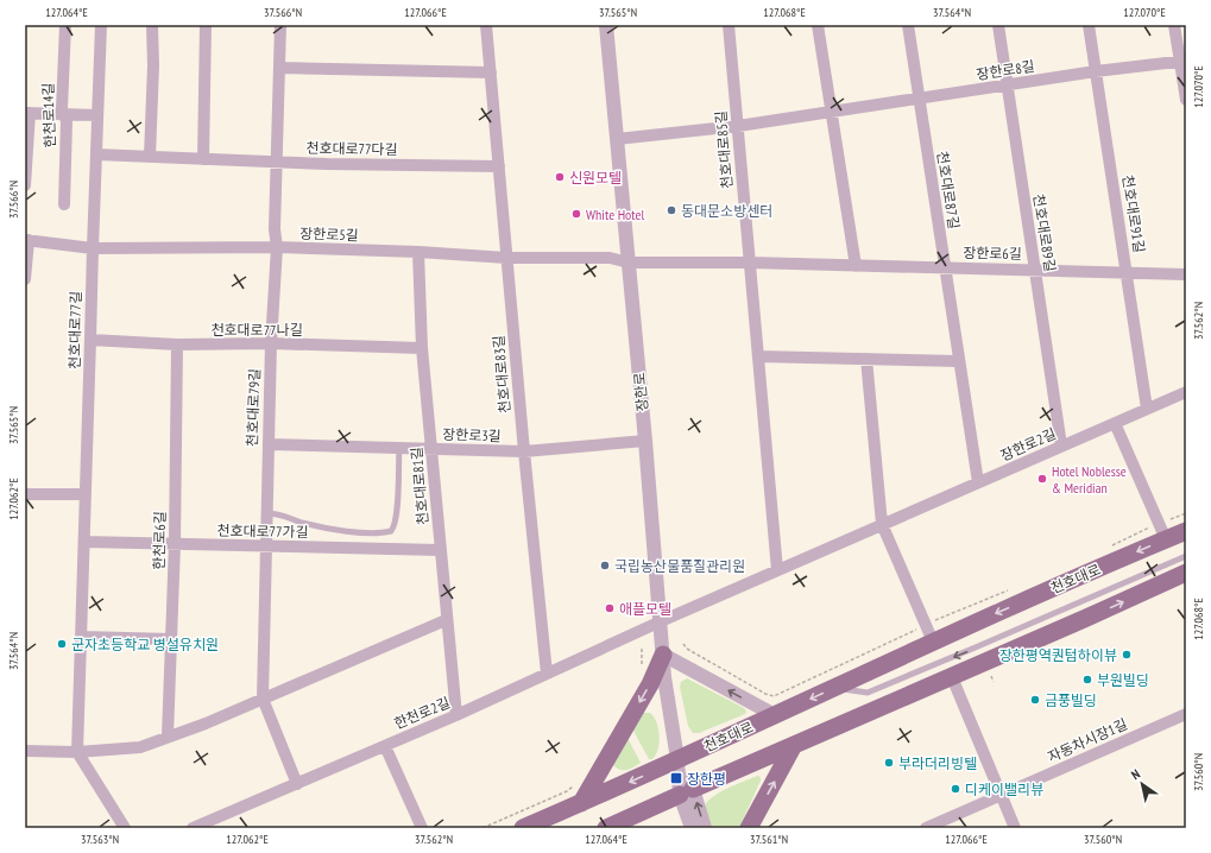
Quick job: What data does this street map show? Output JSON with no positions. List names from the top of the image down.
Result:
{
  "streets": {
    "main road": ["천호대로"],
    "street": [
      "장한로8길",
      "한천로14길",
      "천호대로77다길",
      "천호대로85길",
      "천호대로87길",
      "천호대로91길",
      "천호대로89길",
      "장한로5길",
      "장한로6길",
      "천호대로77나길",
      "천호대로77길",
      "천호대로83길",
      "장한로",
      "천호대로79길",
      "장한로3길",
      "장한로2길",
      "천호대로81길",
      "천호대로77가길",
      "한천로6길",
      "한천로2길",
      "자동차시장1길"
    ]
  },
  "crossings": [
    ["장한로8길", "천호대로85길"],
    ["장한로8길", "천호대로87길"],
    ["장한로8길", "천호대로91길"],
    ["장한로8길", "천호대로89길"],
    ["장한로8길", "장한로"],
    ["천호대로77다길", "천호대로77길"],
    ["천호대로77다길", "천호대로83길"],
    ["천호대로77다길", "천호대로79길"],
    ["천호대로85길", "장한로6길"],
    ["천호대로85길", "장한로2길"],
    ["천호대로87길", "장한로6길"],
    ["천호대로87길", "장한로2길"],
    ["천호대로91길", "장한로6길"],
    ["천호대로91길", "장한로2길"],
    ["천호대로89길", "장한로6길"],
    ["천호대로89길", "장한로2길"],
    ["장한로5길", "장한로6길"],
    ["장한로5길", "천호대로77길"],
    ["장한로5길", "천호대로83길"],
    ["장한로5길", "장한로"],
    ["장한로5길", "천호대로79길"],
    ["장한로5길", "천호대로81길"],
    ["장한로6길", "장한로"],
    ["천호대로77나길", "천호대로77길"],
    ["천호대로77나길", "천호대로79길"],
    ["천호대로77나길", "천호대로81길"],
    ["천호대로77나길", "한천로6길"],
    ["천호대로77길", "천호대로77가길"],
    ["천호대로83길", "장한로3길"],
    ["천호대로83길", "한천로2길"],
    ["장한로", "장한로3길"],
    ["장한로", "장한로2길"],
    ["장한로", "천호대로"],
    ["장한로", "한천로2길"],
    ["천호대로79길", "장한로3길"],
    ["천호대로79길", "천호대로77가길"],
    ["천호대로79길", "한천로2길"],
    ["장한로3길", "천호대로81길"],
    ["장한로2길", "한천로2길"],
    ["천호대로81길", "천호대로77가길"],
    ["천호대로81길", "한천로2길"],
    ["천호대로77가길", "한천로6길"]
  ],
  "places": {
    "other": [
      "신원모텔",
      "동대문소방센터",
      "White Hotel",
      "Hotel Noblesse & Meridian",
      "국립농산물품질관리원",
      "애플모텔",
      "군자초등학교 병설유치원",
      "장한평역퀀텀하이뷰",
      "부원빌딩",
      "금풍빌딩",
      "부라더리빙텔",
      "디케이밸리뷰"
    ],
    "transit": ["장한평"]
  },
  "north": "top left",
  "coordinates": [
    "127.064°E",
    "37.566°N",
    "127.066°E",
    "37.565°N",
    "127.068°E",
    "37.564°N",
    "127.070°E",
    "37.562°N",
    "127.062°E",
    "37.560°N",
    "37.563°N",
    "37.561°N"
  ]
}
